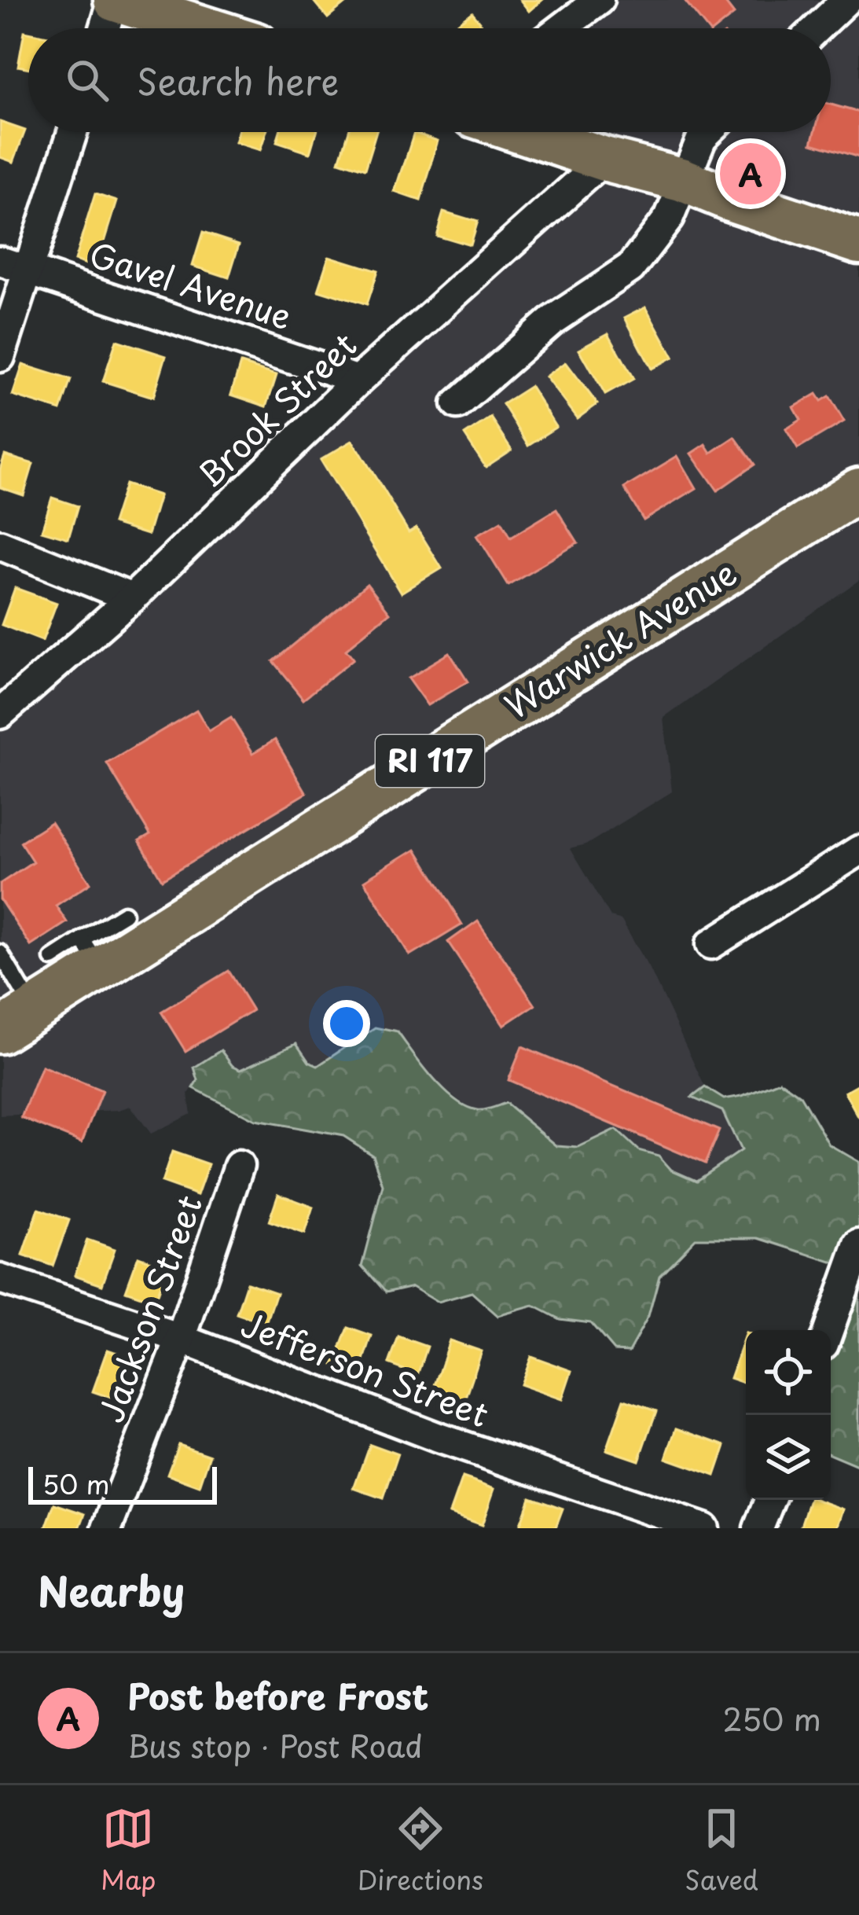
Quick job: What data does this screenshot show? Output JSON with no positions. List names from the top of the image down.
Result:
{
  "streets": {
    "main road": ["Warwick Avenue", "RI 117"],
    "street": [
      "Gavel Avenue",
      "Brook Street",
      "Jackson Street",
      "Jefferson Street"
    ]
  },
  "crossings": [
    ["Gavel Avenue", "Brook Street"],
    ["Jackson Street", "Jefferson Street"]
  ],
  "scale_bar": "50 m",
  "page": {
    "search": "Search here",
    "pins": "A",
    "scale": "50 m",
    "heading": "Nearby",
    "list": [
      {
        "mark": "A",
        "name": "Post before Frost",
        "note": "Bus stop · Post Road",
        "value": "250 m"
      }
    ],
    "nav": ["Map", "Directions", "Saved"]
  }
}
